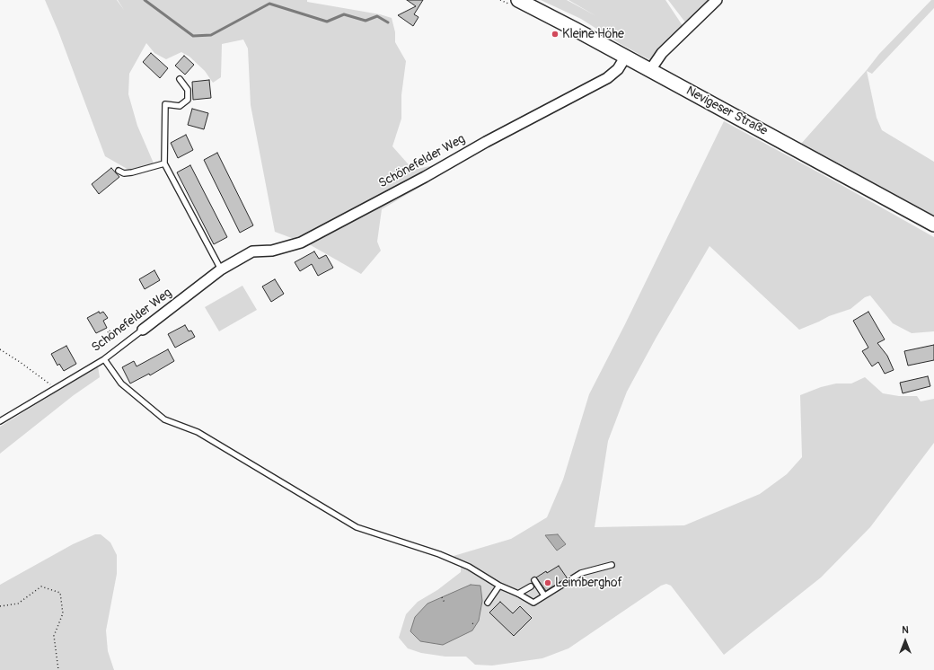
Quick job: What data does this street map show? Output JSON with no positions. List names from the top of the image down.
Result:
{
  "streets": {
    "main road": ["Nevigeser Straße"],
    "street": ["Schönefelder Weg"]
  },
  "crossings": [
    ["Nevigeser Straße", "Schönefelder Weg"]
  ],
  "places": ["Kleine Höhe", "Leimberghof"],
  "north": "top"
}
